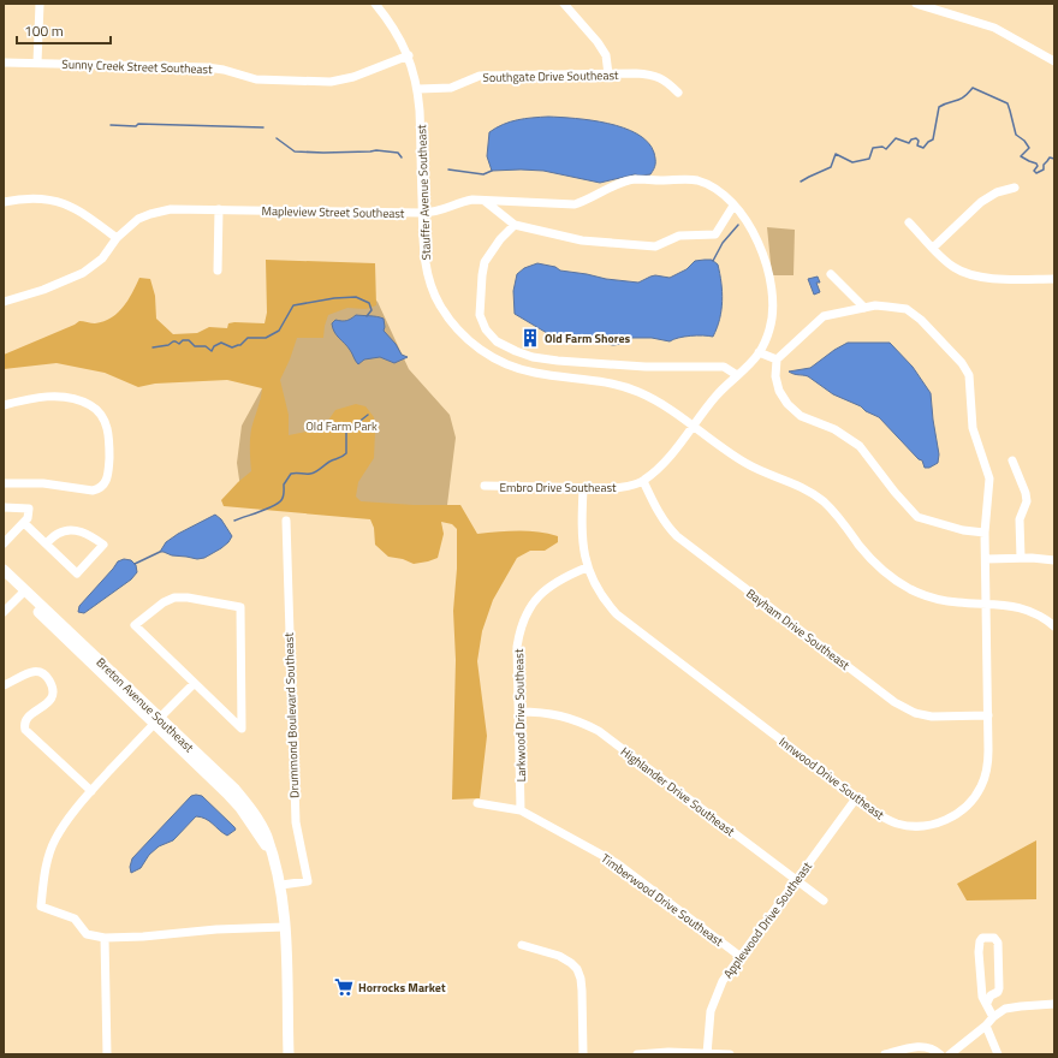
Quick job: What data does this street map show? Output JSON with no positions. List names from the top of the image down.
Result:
{
  "streets": {
    "main road": ["Breton Avenue Southeast"],
    "street": [
      "Sunny Creek Street Southeast",
      "Southgate Drive Southeast",
      "Stauffer Avenue Southeast",
      "Mapleview Street Southeast",
      "Embro Drive Southeast",
      "Bayham Drive Southeast",
      "Drummond Boulevard Southeast",
      "Larkwood Drive Southeast",
      "Innwood Drive Southeast",
      "Highlander Drive Southeast",
      "Timberwood Drive Southeast",
      "Applewood Drive Southeast"
    ]
  },
  "crossings": [
    ["Sunny Creek Street Southeast", "Stauffer Avenue Southeast"],
    ["Southgate Drive Southeast", "Stauffer Avenue Southeast"],
    ["Stauffer Avenue Southeast", "Mapleview Street Southeast"],
    ["Stauffer Avenue Southeast", "Embro Drive Southeast"],
    ["Stauffer Avenue Southeast", "Innwood Drive Southeast"],
    ["Mapleview Street Southeast", "Embro Drive Southeast"],
    ["Embro Drive Southeast", "Bayham Drive Southeast"],
    ["Embro Drive Southeast", "Innwood Drive Southeast"],
    ["Bayham Drive Southeast", "Innwood Drive Southeast"],
    ["Breton Avenue Southeast", "Drummond Boulevard Southeast"],
    ["Larkwood Drive Southeast", "Innwood Drive Southeast"],
    ["Larkwood Drive Southeast", "Highlander Drive Southeast"],
    ["Larkwood Drive Southeast", "Timberwood Drive Southeast"],
    ["Innwood Drive Southeast", "Applewood Drive Southeast"],
    ["Highlander Drive Southeast", "Applewood Drive Southeast"],
    ["Timberwood Drive Southeast", "Applewood Drive Southeast"]
  ],
  "parks": ["Old Farm Park"],
  "places": {
    "building": ["Old Farm Shores"],
    "supermarket": ["Horrocks Market"]
  },
  "scale_bar": "100 m"
}
